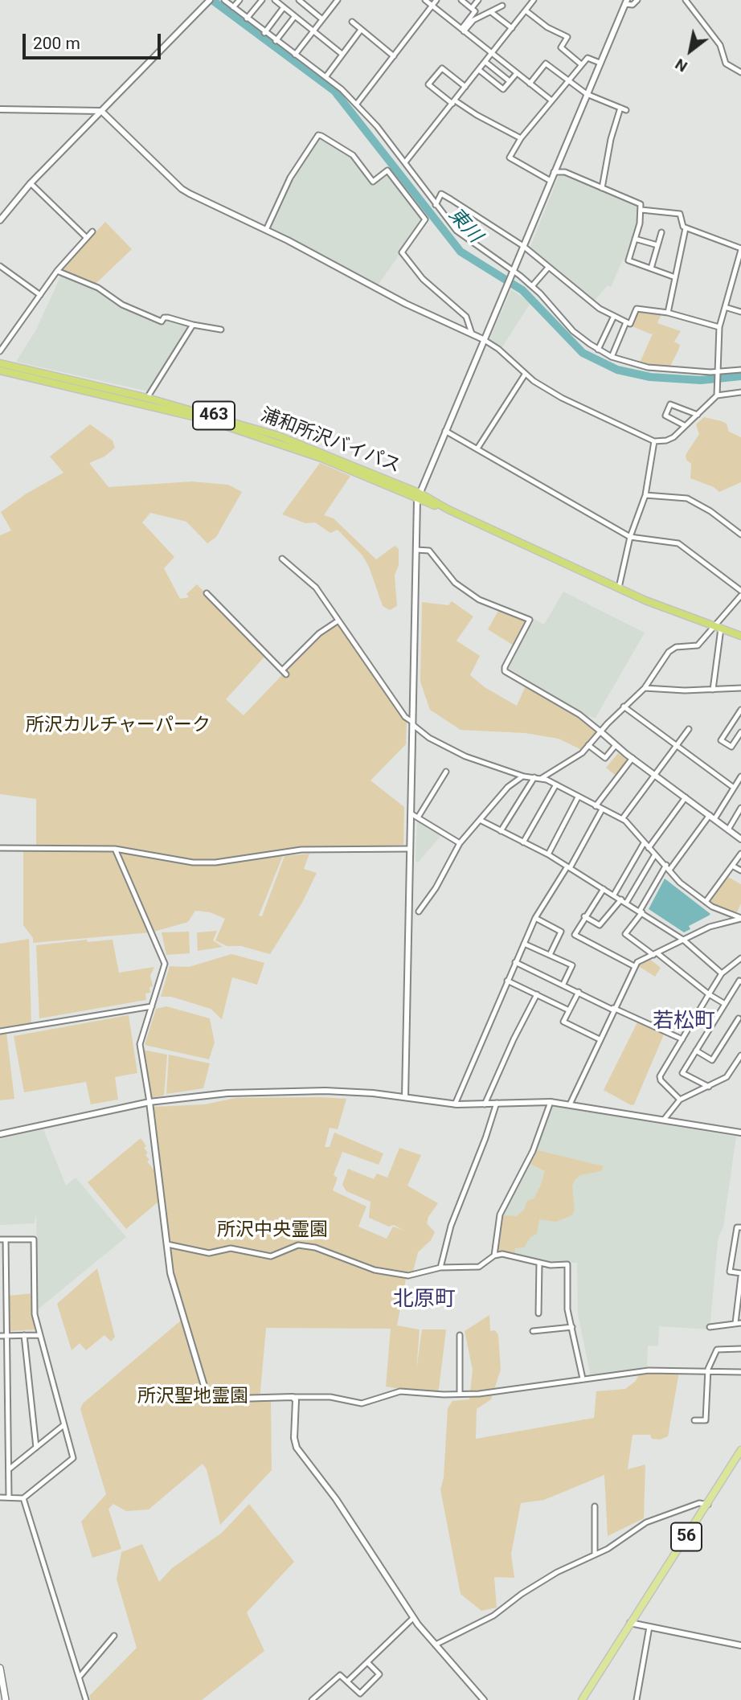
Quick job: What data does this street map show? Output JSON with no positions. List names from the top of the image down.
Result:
{
  "streets": {
    "highway": ["463", "浦和所沢バイパス"],
    "main road": ["56"]
  },
  "districts": ["若松町", "北原町"],
  "water": ["東川"],
  "parks": ["所沢カルチャーパーク", "所沢中央霊園", "所沢聖地霊園"],
  "scale_bar": "200 m",
  "north": "bottom left"
}
